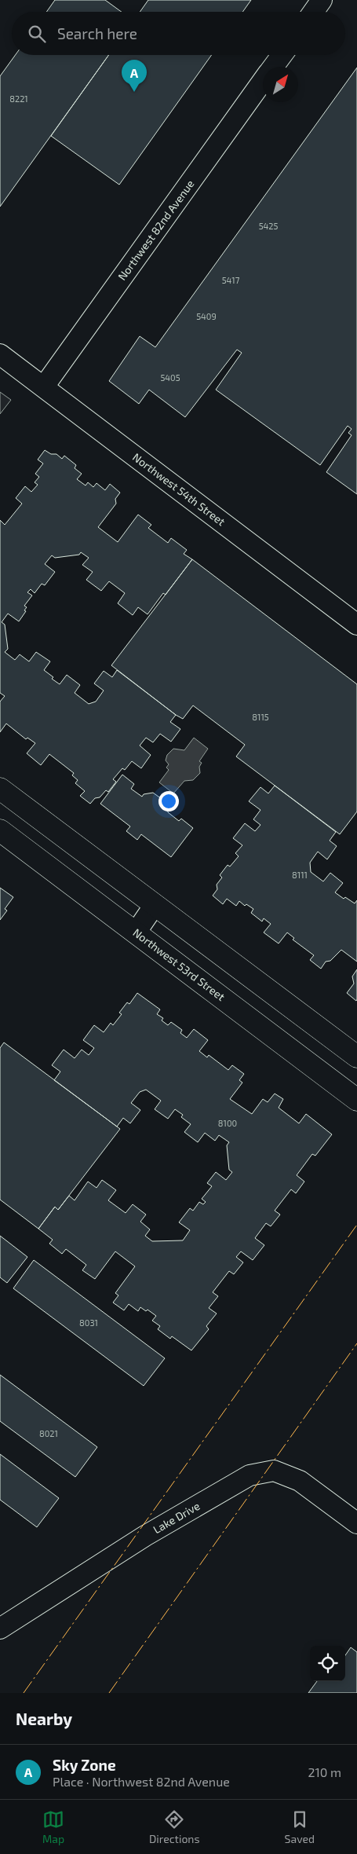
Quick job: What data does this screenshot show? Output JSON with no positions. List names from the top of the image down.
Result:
{
  "streets": {
    "street": [
      "Northwest 82nd Avenue",
      "Northwest 54th Street",
      "Northwest 53rd Street",
      "Lake Drive"
    ]
  },
  "crossings": [
    ["Northwest 82nd Avenue", "Northwest 54th Street"]
  ],
  "house_numbers": [
    "8221",
    "5425",
    "5417",
    "5409",
    "5405",
    "8115",
    "8111",
    "8100",
    "8031",
    "8021"
  ],
  "north": "top right",
  "page": {
    "search": "Search here",
    "pins": "A",
    "heading": "Nearby",
    "list": [
      {
        "mark": "A",
        "name": "Sky Zone",
        "note": "Place · Northwest 82nd Avenue",
        "value": "210 m"
      }
    ],
    "nav": ["Map", "Directions", "Saved"]
  }
}
